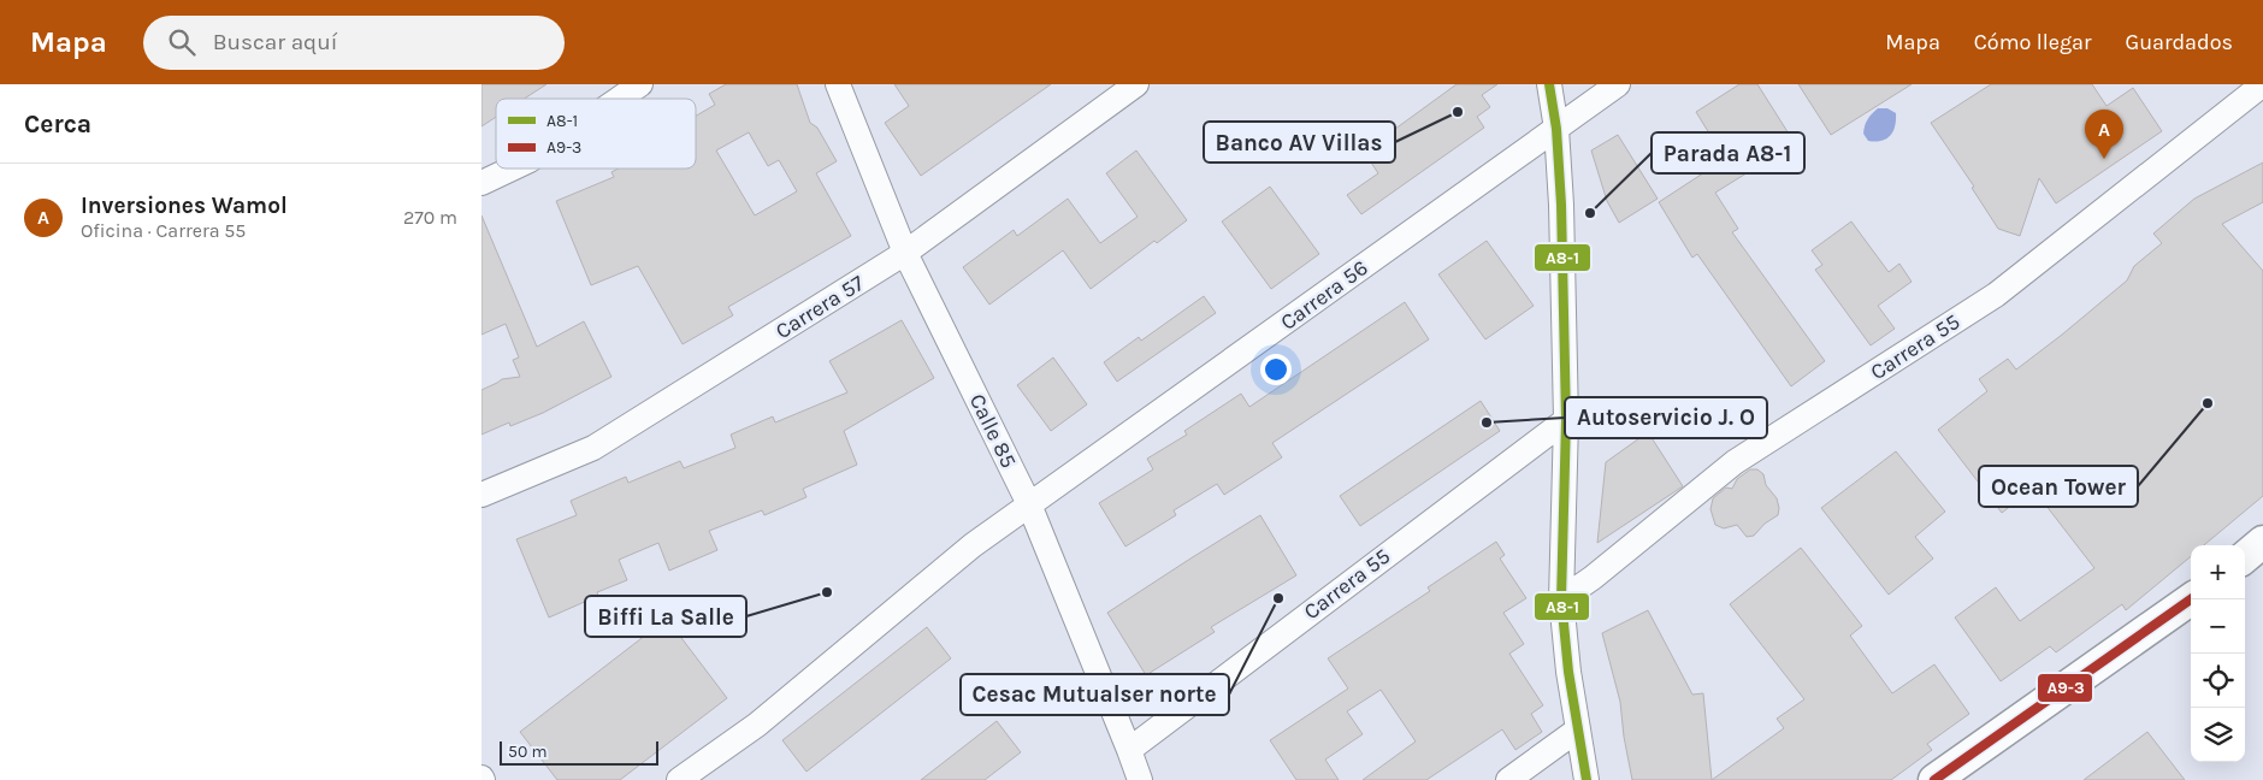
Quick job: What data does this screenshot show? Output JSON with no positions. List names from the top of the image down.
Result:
{
  "streets": {
    "street": [
      "Carrera 56",
      "Carrera 57",
      "Carrera 55",
      "Calle 85"
    ]
  },
  "crossings": [
    ["Carrera 56", "Calle 85"],
    ["Carrera 57", "Calle 85"],
    ["Carrera 55", "Calle 85"]
  ],
  "places": [
    "Banco AV Villas",
    "Parada A8-1",
    "Ocean Tower",
    "Autoservicio J. O",
    "Biffi La Salle",
    "Cesac Mutualser norte"
  ],
  "lines": ["transit line A8-1", "transit line A9-3"],
  "legend": ["A8-1", "A9-3"],
  "scale_bar": "50 m",
  "page": {
    "header": "Mapa",
    "search": "Buscar aquí",
    "nav": ["Mapa", "Cómo llegar", "Guardados"],
    "heading": "Cerca",
    "pins": "A",
    "list": [
      {
        "mark": "A",
        "name": "Inversiones Wamol",
        "note": "Oficina · Carrera 55",
        "value": "270 m"
      }
    ],
    "map_buttons": ["+", "−"],
    "scale": "50 m"
  }
}
